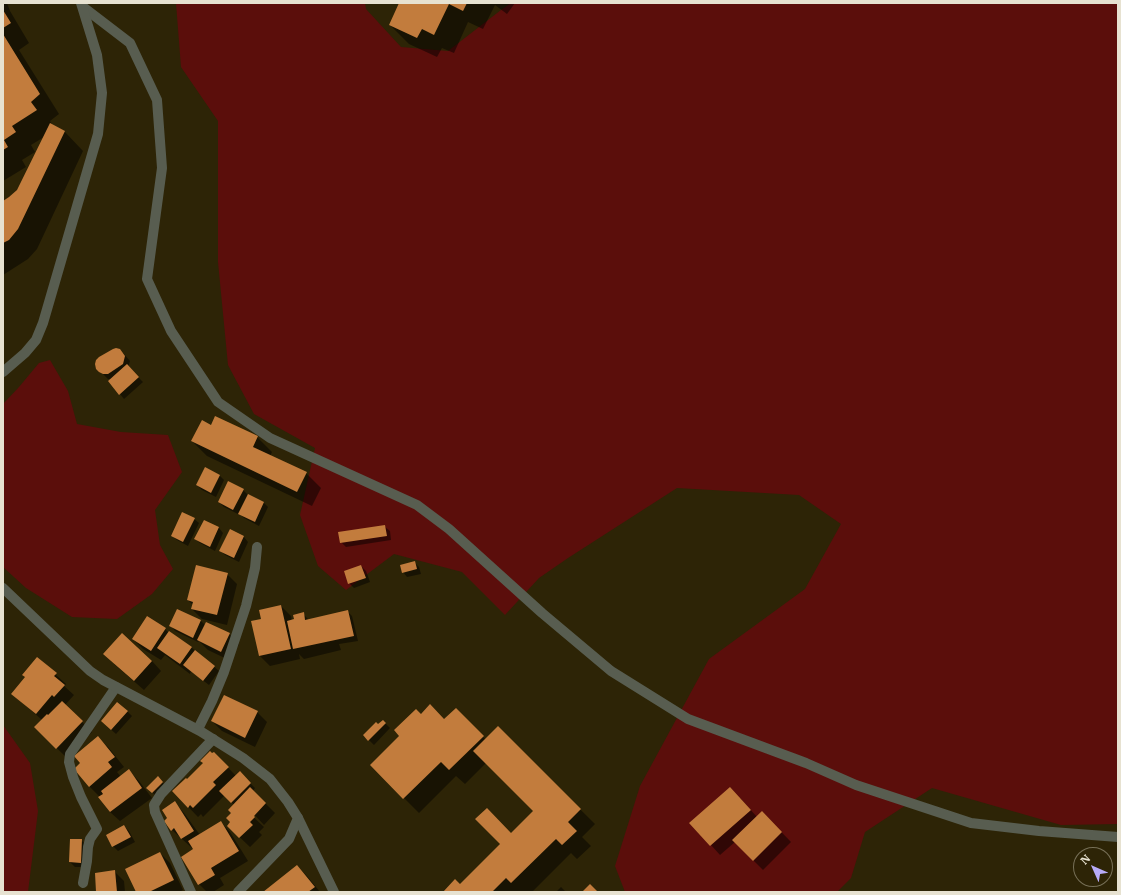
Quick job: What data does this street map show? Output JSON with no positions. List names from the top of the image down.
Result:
{
  "north": "top left"
}
